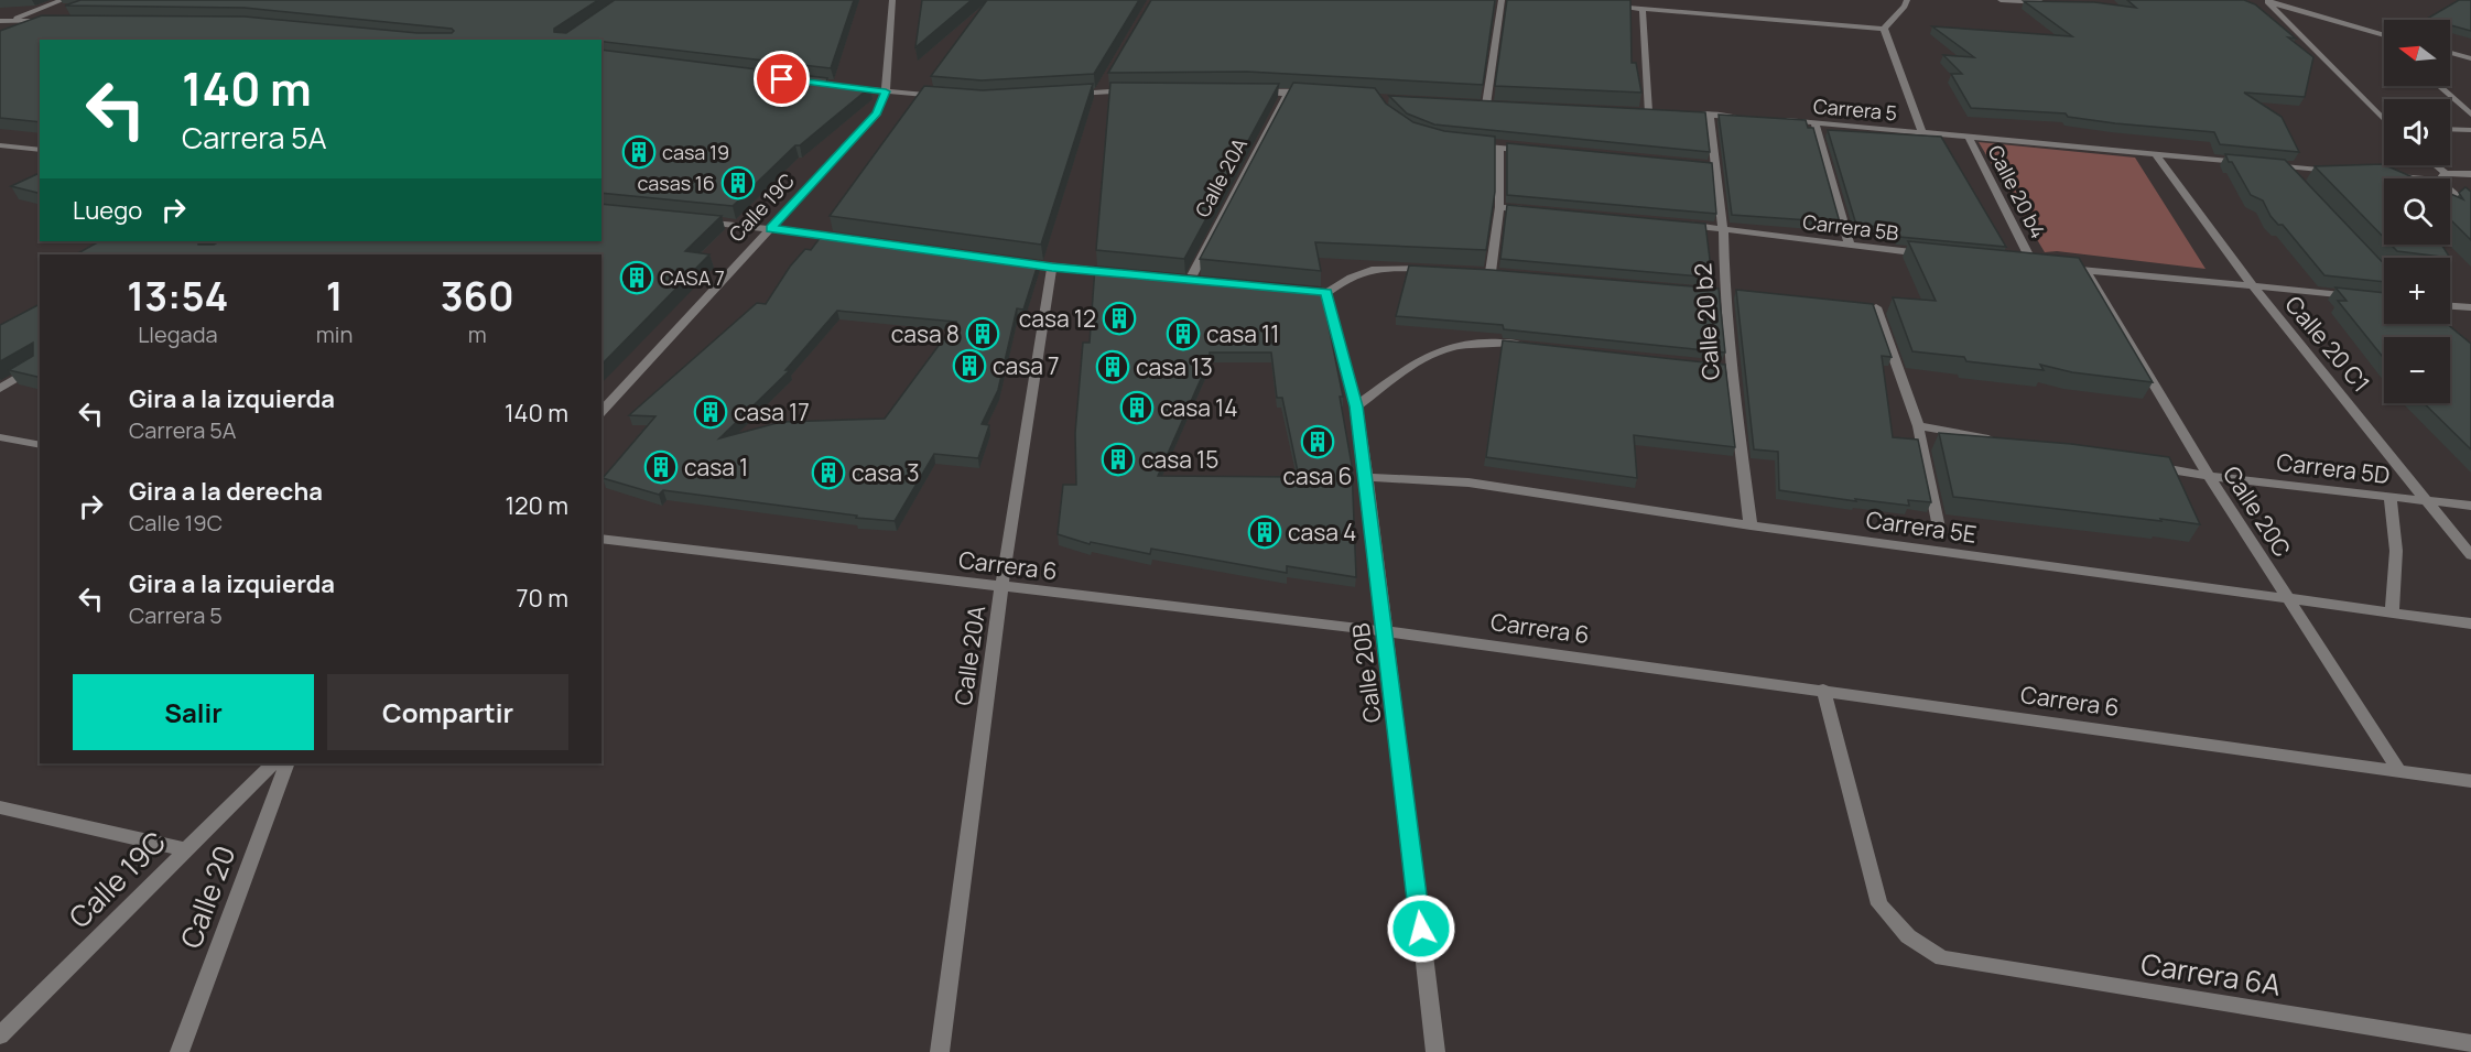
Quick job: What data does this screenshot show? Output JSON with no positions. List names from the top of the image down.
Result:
{
  "streets": {
    "street": [
      "Carrera 5",
      "Calle 20A",
      "Calle 20 b4",
      "Calle 19C",
      "Carrera 5B",
      "Calle 20 b2",
      "Calle 20 C1",
      "Carrera 5D",
      "Calle 20C",
      "Carrera 5E",
      "Carrera 6",
      "Calle 20B",
      "Calle 20",
      "Carrera 6A"
    ]
  },
  "crossings": [
    ["Carrera 5", "Calle 20 b4"],
    ["Carrera 5", "Calle 20 C1"],
    ["Calle 20A", "Carrera 6"],
    ["Carrera 5B", "Calle 20 b2"],
    ["Calle 20 b2", "Carrera 5E"],
    ["Calle 20 C1", "Carrera 5D"],
    ["Carrera 5D", "Calle 20C"],
    ["Calle 20C", "Carrera 5E"],
    ["Calle 20C", "Carrera 6"],
    ["Carrera 5E", "Calle 20B"],
    ["Carrera 6", "Calle 20B"],
    ["Carrera 6", "Carrera 6A"]
  ],
  "places": {
    "building": [
      "casa 19",
      "casas 16",
      "CASA 7",
      "casa 12",
      "casa 8",
      "casa 11",
      "casa 7",
      "casa 13",
      "casa 14",
      "casa 17",
      "casa 6",
      "casa 15",
      "casa 1",
      "casa 3",
      "casa 4"
    ]
  },
  "north": "left",
  "page": {
    "map_buttons": ["+", "−"],
    "turn": ["140 m", "Carrera 5A"],
    "then": "Luego",
    "eta": [
      "13:54",
      "Llegada",
      "1",
      "min",
      "360",
      "m"
    ],
    "list": [
      {
        "name": "Gira a la izquierda",
        "note": "Carrera 5A",
        "value": "140 m"
      },
      {
        "name": "Gira a la derecha",
        "note": "Calle 19C",
        "value": "120 m"
      },
      {
        "name": "Gira a la izquierda",
        "note": "Carrera 5",
        "value": "70 m"
      }
    ],
    "buttons": ["Salir", "Compartir"]
  }
}
